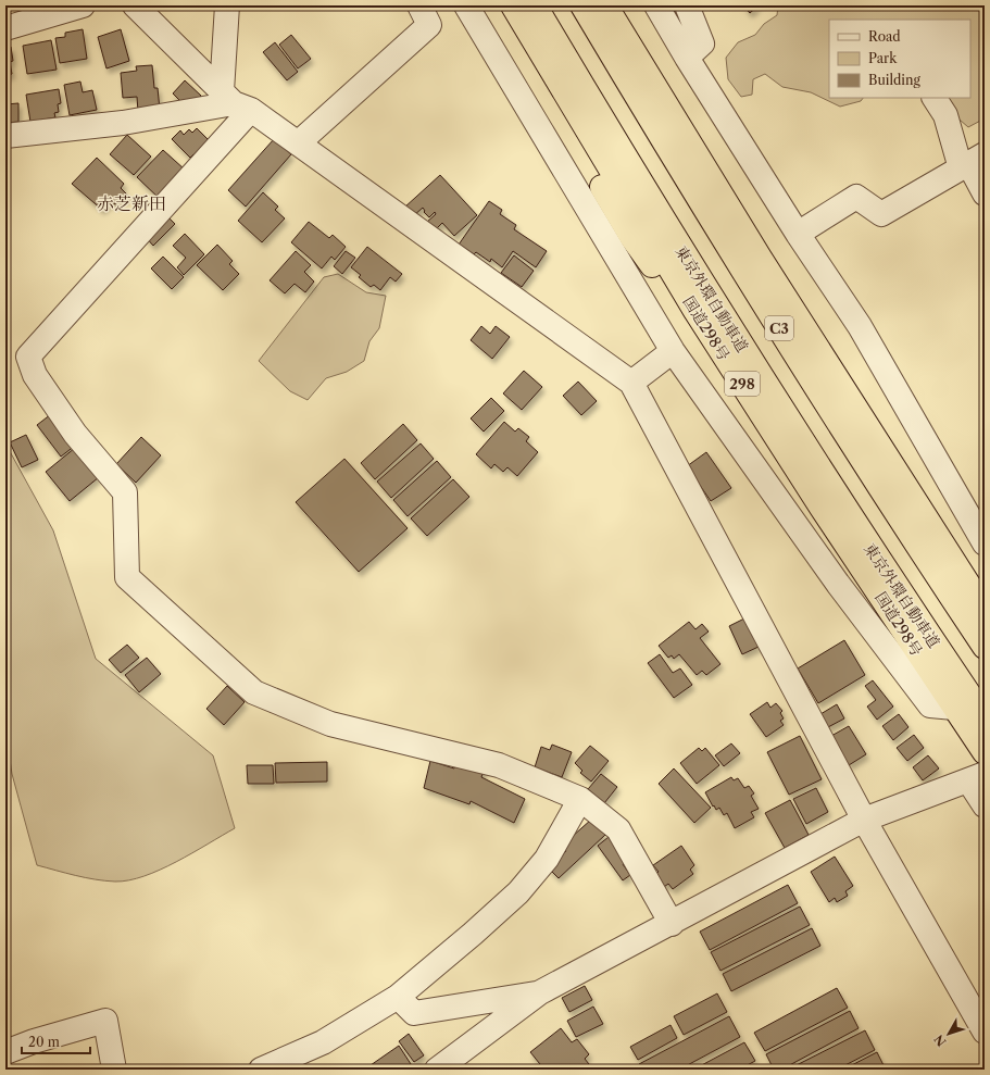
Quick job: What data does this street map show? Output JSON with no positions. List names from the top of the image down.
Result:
{
  "streets": {
    "highway": [
      "東京外環自動車道",
      "国道298号",
      "C3",
      "298"
    ]
  },
  "districts": ["赤芝新田"],
  "legend": ["Road", "Park", "Building"],
  "scale_bar": "20 m",
  "north": "bottom left"
}
